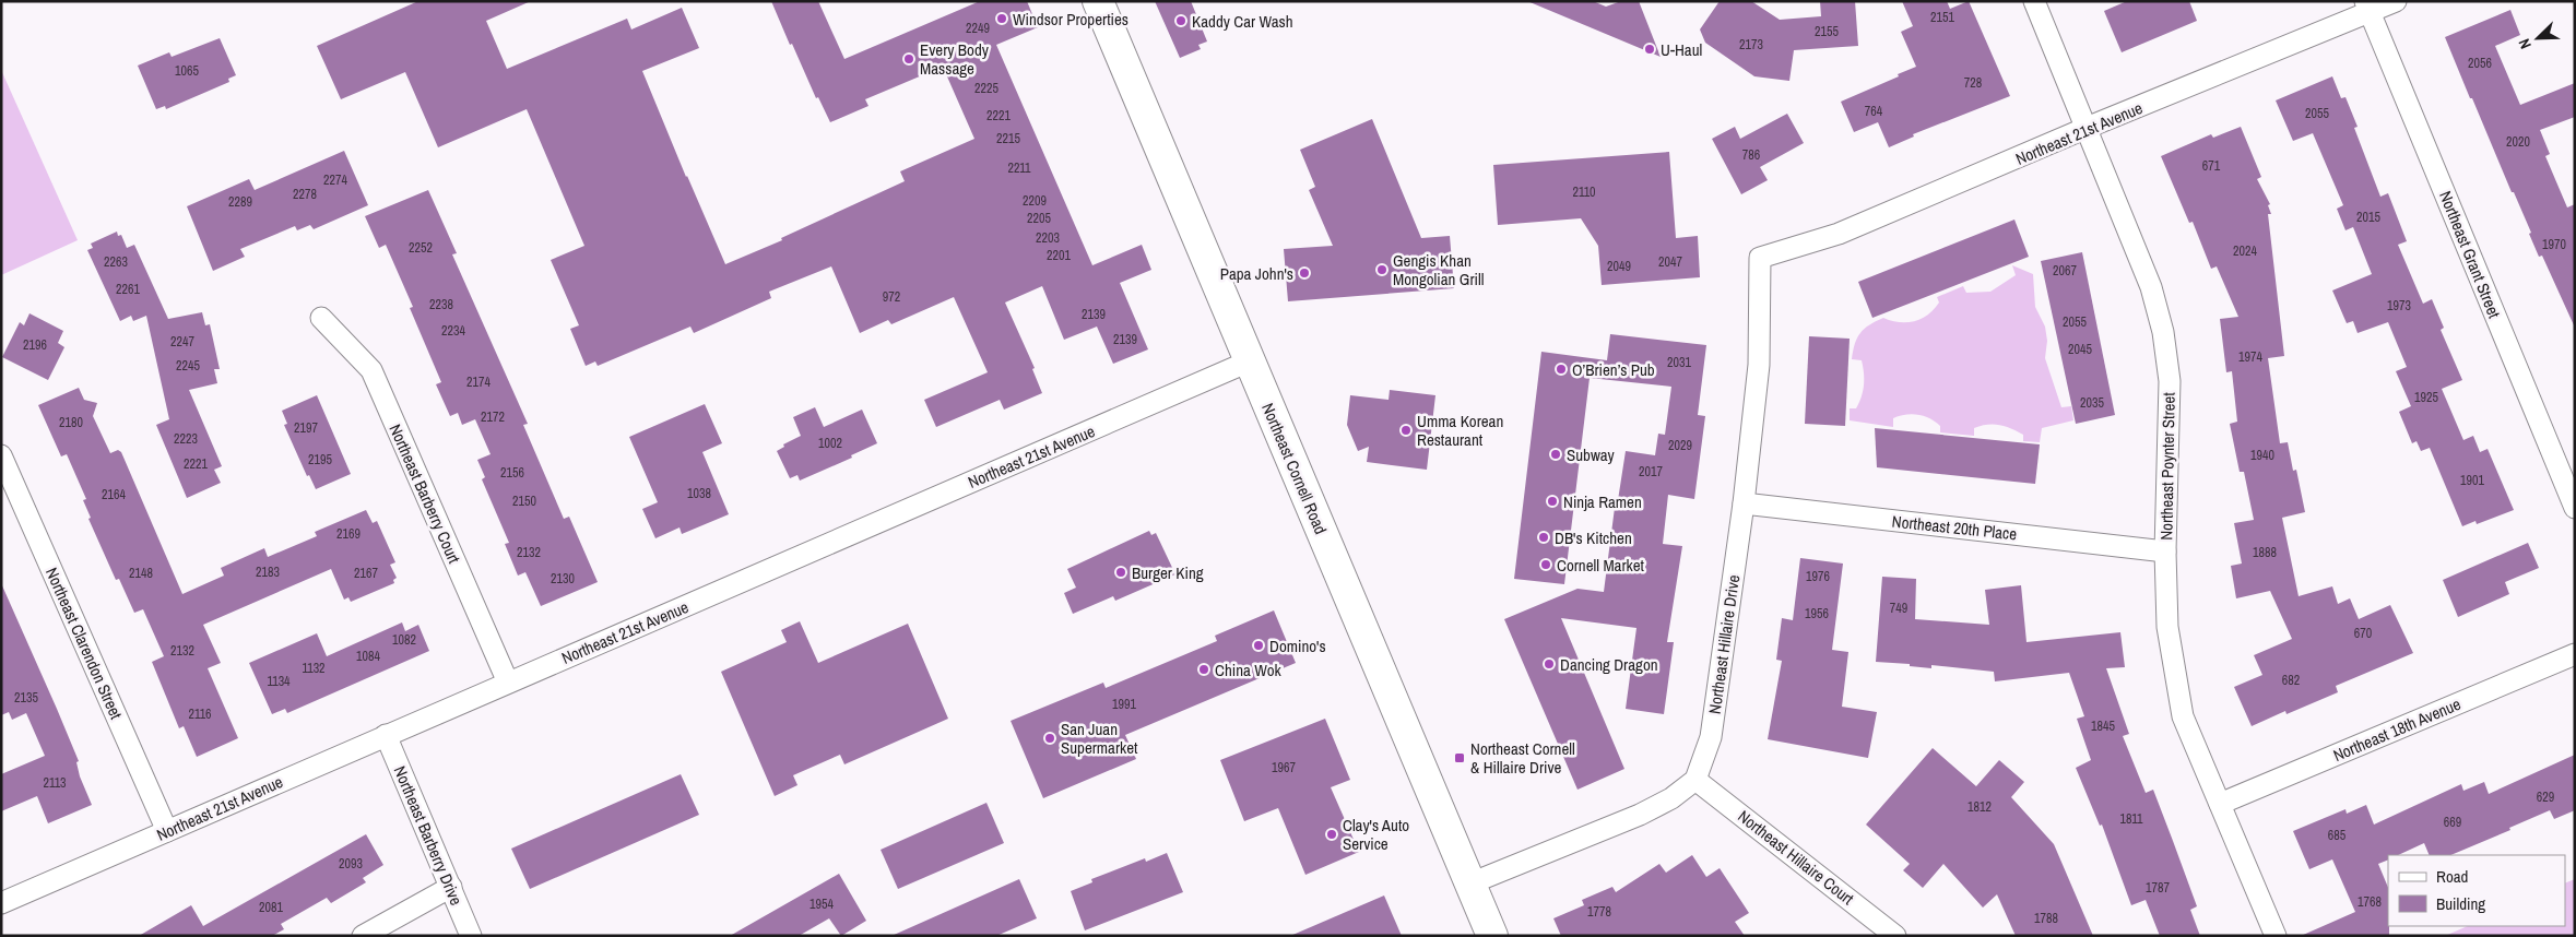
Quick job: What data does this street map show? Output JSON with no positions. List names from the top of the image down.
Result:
{
  "streets": {
    "highway": ["Northeast Cornell Road"],
    "street": [
      "Northeast 21st Avenue",
      "Northeast Grant Street",
      "Northeast Poynter Street",
      "Northeast Barberry Court",
      "Northeast 20th Place",
      "Northeast Clarendon Street",
      "Northeast Hillaire Drive",
      "Northeast 18th Avenue",
      "Northeast Barberry Drive",
      "Northeast Hillaire Court"
    ]
  },
  "crossings": [
    ["Northeast 21st Avenue", "Northeast Grant Street"],
    ["Northeast 21st Avenue", "Northeast Poynter Street"],
    ["Northeast 21st Avenue", "Northeast Cornell Road"],
    ["Northeast 21st Avenue", "Northeast Barberry Court"],
    ["Northeast 21st Avenue", "Northeast Clarendon Street"],
    ["Northeast 21st Avenue", "Northeast Hillaire Drive"],
    ["Northeast 21st Avenue", "Northeast Barberry Drive"],
    ["Northeast Poynter Street", "Northeast 20th Place"],
    ["Northeast Poynter Street", "Northeast 18th Avenue"],
    ["Northeast 20th Place", "Northeast Hillaire Drive"],
    ["Northeast Hillaire Drive", "Northeast Hillaire Court"]
  ],
  "places": {
    "other": [
      "Windsor Properties",
      "Kaddy Car Wash",
      "U-Haul",
      "Every Body Massage",
      "Gengis Khan Mongolian Grill",
      "Papa John's",
      "O’Brien’s Pub",
      "Umma Korean Restaurant",
      "Subway",
      "Ninja Ramen",
      "DB's Kitchen",
      "Cornell Market",
      "Burger King",
      "Domino's",
      "Dancing Dragon",
      "China Wok",
      "San Juan Supermarket",
      "Clay's Auto Service"
    ],
    "transit": ["Northeast Cornell & Hillaire Drive"]
  },
  "house_numbers": [
    "2151",
    "2249",
    "2155",
    "2173",
    "2056",
    "1065",
    "728",
    "2225",
    "764",
    "2055",
    "2221",
    "2215",
    "2020",
    "786",
    "671",
    "2211",
    "2274",
    "2110",
    "2278",
    "2209",
    "2289",
    "2015",
    "2205",
    "2203",
    "1970",
    "2252",
    "2024",
    "2201",
    "2263",
    "2047",
    "2049",
    "2067",
    "2261",
    "972",
    "2238",
    "1973",
    "2139",
    "2055",
    "2234",
    "2139",
    "2247",
    "2196",
    "2045",
    "1974",
    "2031",
    "2245",
    "2174",
    "1925",
    "2035",
    "2172",
    "2180",
    "2197",
    "2223",
    "1002",
    "2029",
    "1940",
    "2195",
    "2221",
    "2017",
    "2156",
    "1901",
    "1038",
    "2164",
    "2150",
    "2169",
    "2132",
    "1888",
    "2183",
    "2148",
    "2167",
    "1976",
    "2130",
    "749",
    "1956",
    "670",
    "1082",
    "2132",
    "1084",
    "1132",
    "682",
    "1134",
    "2135",
    "1991",
    "2116",
    "1845",
    "1967",
    "2113",
    "629",
    "1812",
    "1811",
    "669",
    "685",
    "2093",
    "1787",
    "1768",
    "1954",
    "2081",
    "1778",
    "1788"
  ],
  "legend": ["Road", "Building"],
  "north": "bottom left"
}
